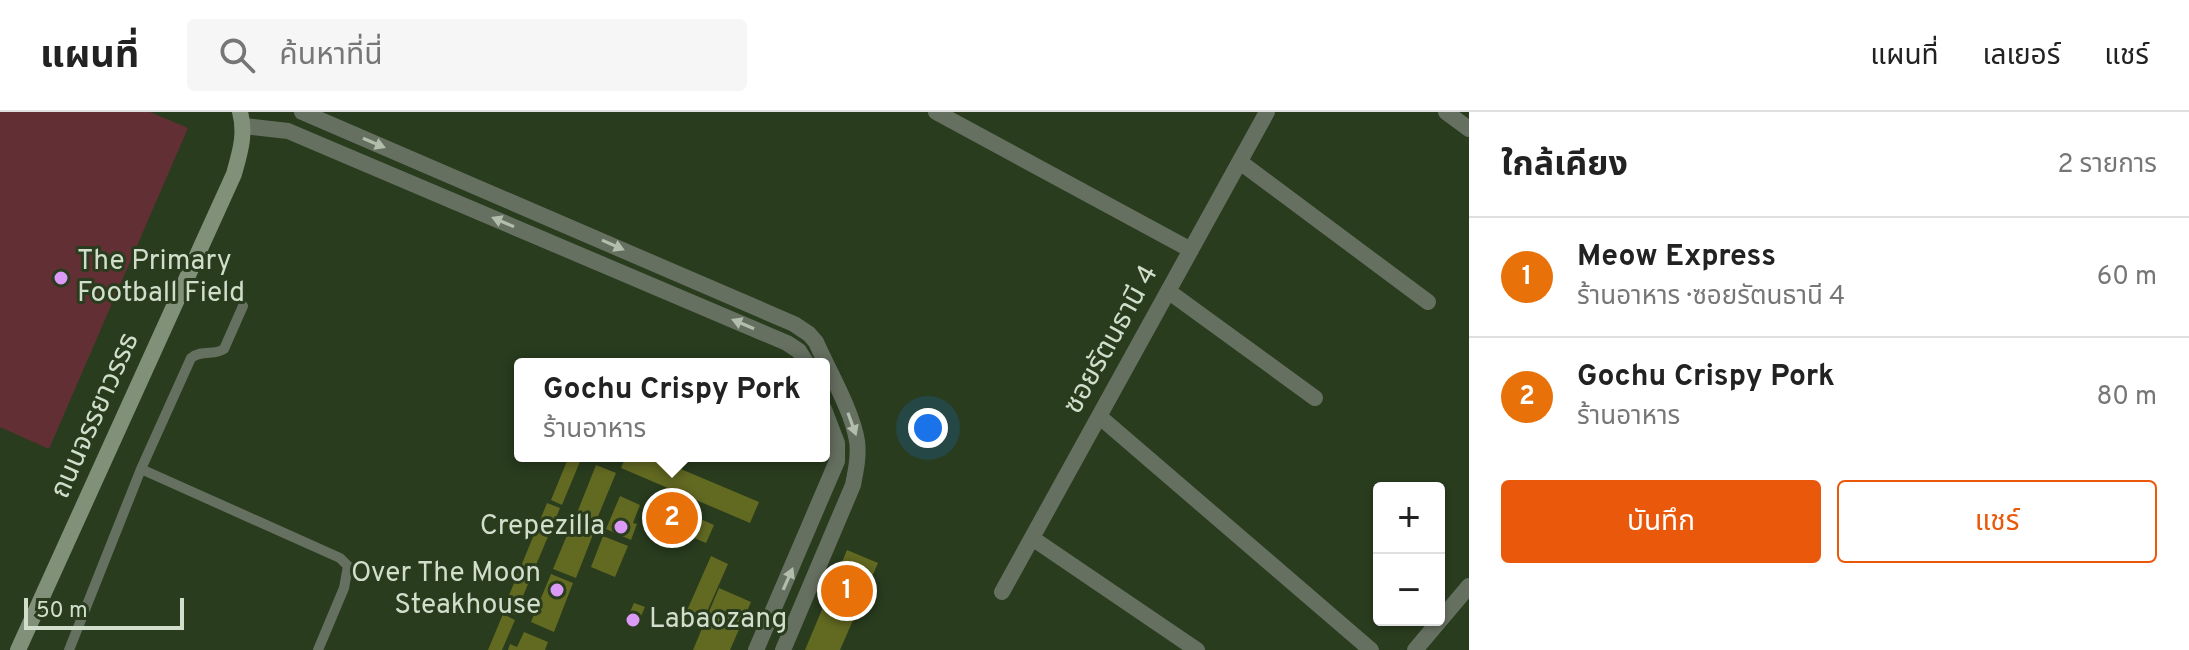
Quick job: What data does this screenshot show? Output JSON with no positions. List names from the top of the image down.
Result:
{
  "streets": {
    "main road": ["ถนนจรรยาวรรธ"],
    "street": ["ซอยรัตนธานี 4"]
  },
  "places": [
    "The Primary Football Field",
    "Crepezilla",
    "Over The Moon Steakhouse",
    "Labaozang"
  ],
  "scale_bar": "50 m",
  "page": {
    "header": "แผนที่",
    "search": "ค้นหาที่นี่",
    "nav": ["แผนที่", "เลเยอร์", "แชร์"],
    "heading": ["ใกล้เคียง", "2 รายการ"],
    "list": [
      {
        "mark": "1",
        "name": "Meow Express",
        "note": "ร้านอาหาร · ซอยรัตนธานี 4",
        "value": "60 m"
      },
      {
        "mark": "2",
        "name": "Gochu Crispy Pork",
        "note": "ร้านอาหาร",
        "value": "80 m"
      }
    ],
    "popup": ["Gochu Crispy Pork", "ร้านอาหาร"],
    "buttons": ["บันทึก", "แชร์"],
    "map_buttons": ["+", "−"],
    "pins": ["2", "1"],
    "scale": "50 m"
  }
}
